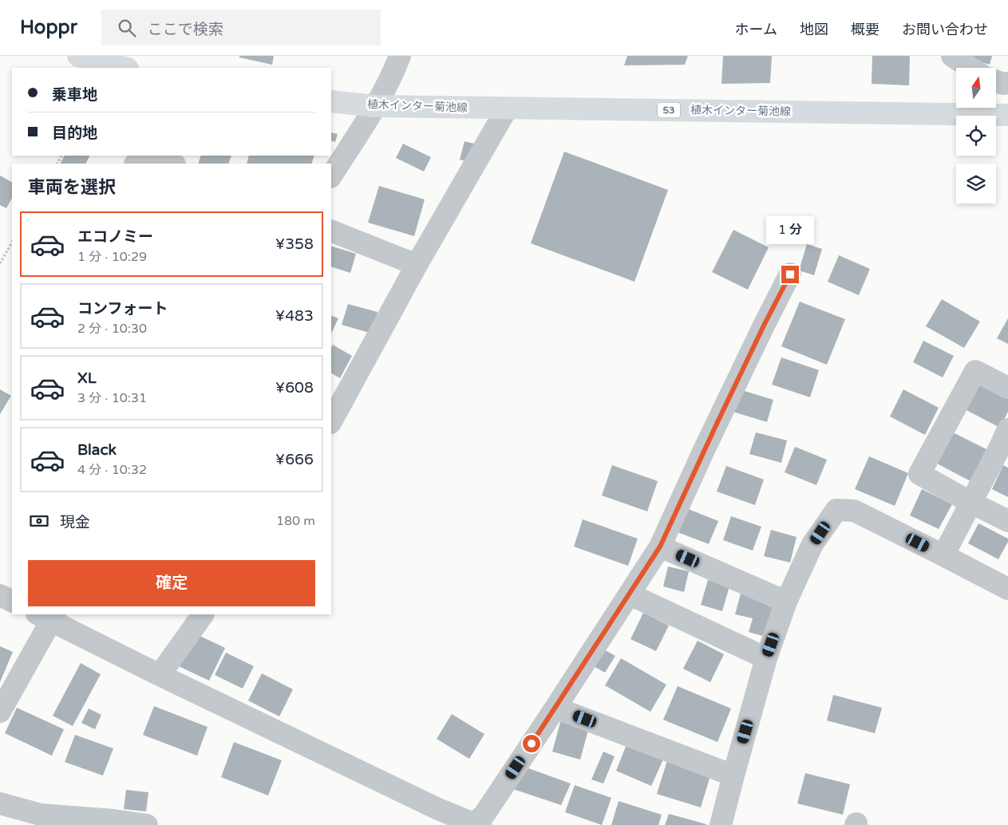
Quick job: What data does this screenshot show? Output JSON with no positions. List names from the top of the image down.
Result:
{
  "streets": {
    "main road": ["植木インター菊池線", "53"]
  },
  "north": "top",
  "page": {
    "header": "Hoppr",
    "search": "ここで検索",
    "nav": [
      "ホーム",
      "地図",
      "概要",
      "お問い合わせ"
    ],
    "banner": ["乗車地", "目的地"],
    "heading": "車両を選択",
    "list": [
      {
        "name": "エコノミー",
        "note": "1 分 · 10:29",
        "value": "¥358"
      },
      {
        "name": "コンフォート",
        "note": "2 分 · 10:30",
        "value": "¥483"
      },
      {
        "name": "XL",
        "note": "3 分 · 10:31",
        "value": "¥608"
      },
      {
        "name": "Black",
        "note": "4 分 · 10:32",
        "value": "¥666"
      }
    ],
    "bubble": "1 分",
    "pay": ["現金", "180 m"],
    "buttons": "確定"
  }
}
